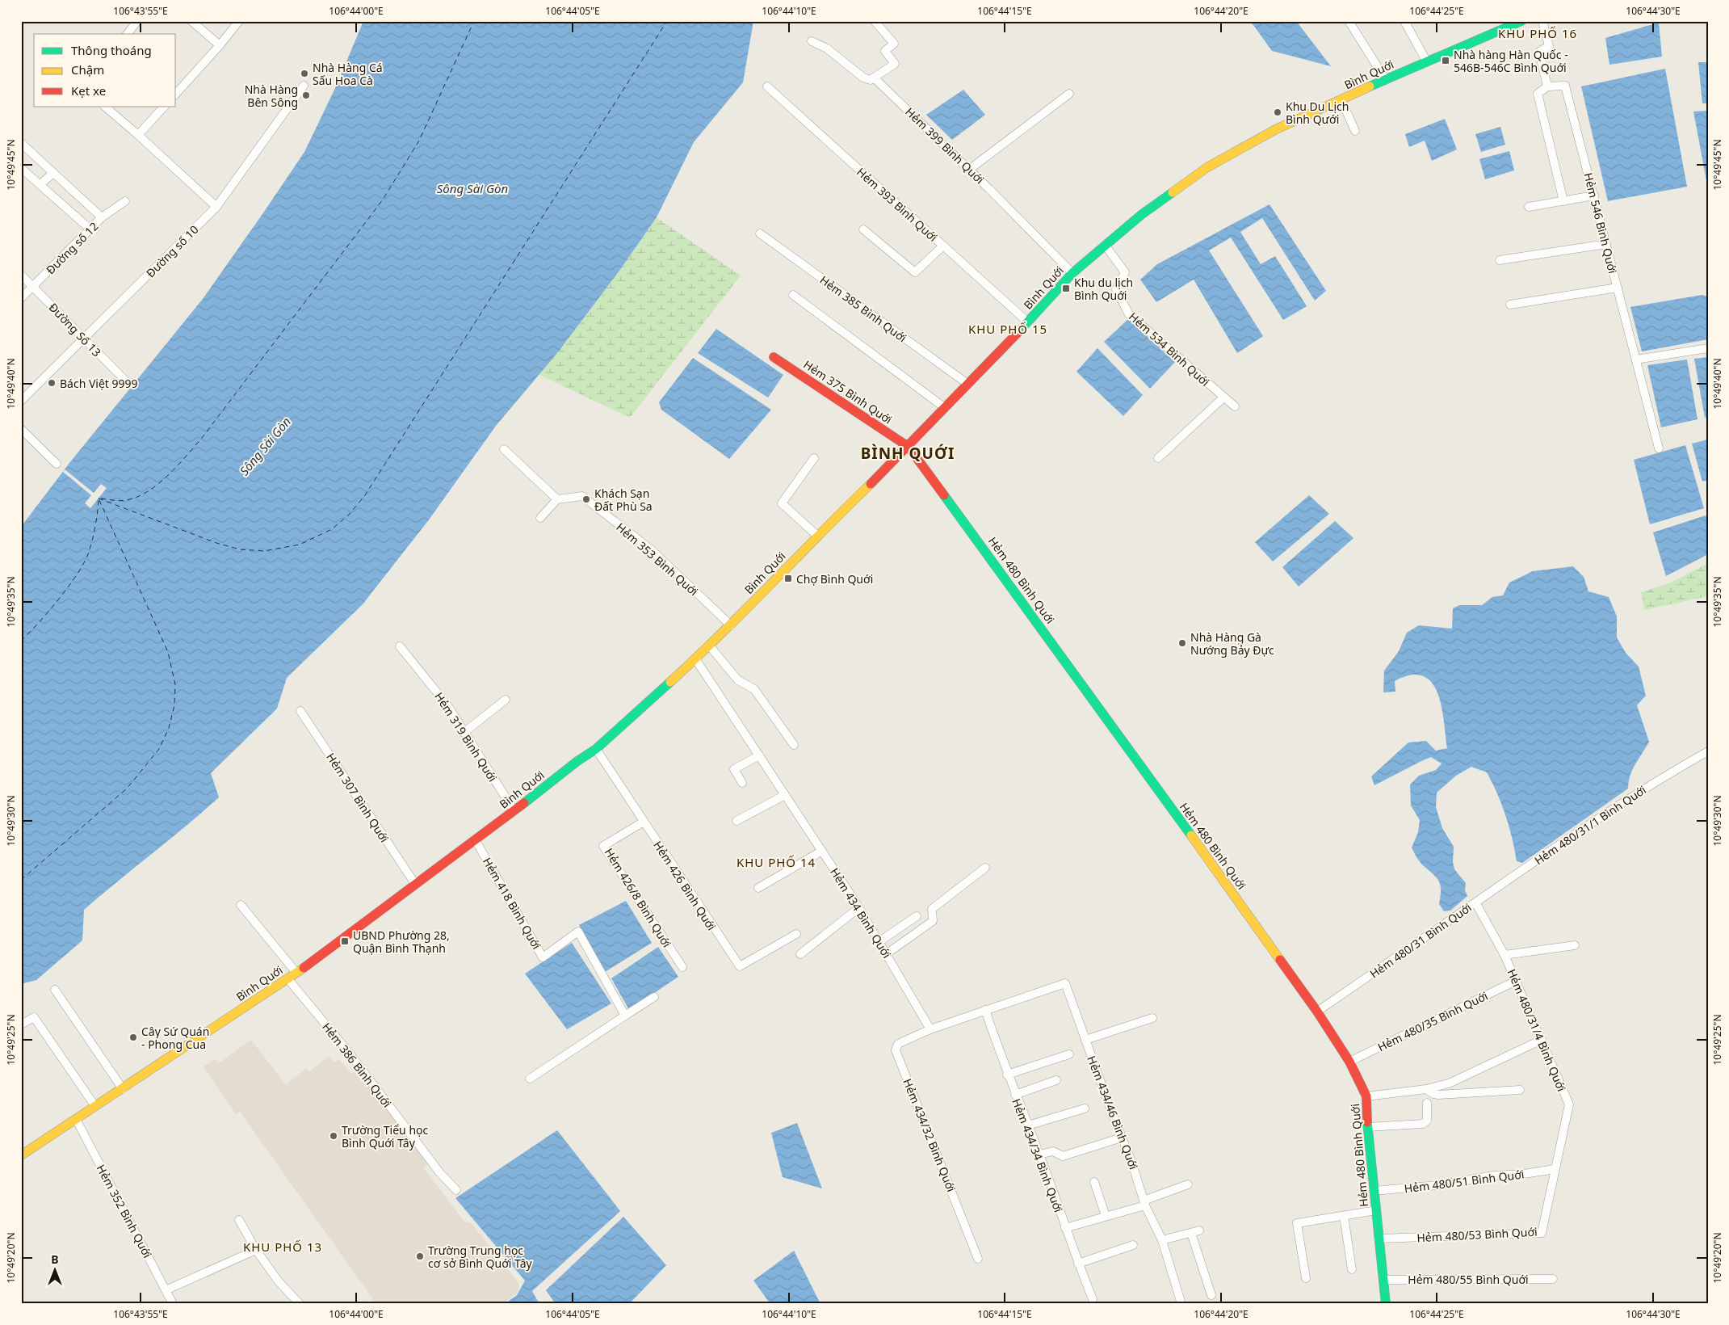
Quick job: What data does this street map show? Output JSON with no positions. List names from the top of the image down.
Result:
{
  "streets": {
    "main road": ["Bình Quới", "Hẻm 375 Bình Quới", "Hẻm 480 Bình Quới"],
    "street": [
      "Hẻm 399 Bình Quới",
      "Hẻm 393 Bình Quới",
      "Hẻm 546 Bình Quới",
      "Đường số 12",
      "Đường số 10",
      "Hẻm 385 Bình Quới",
      "Đường Số 13",
      "Hẻm 534 Bình Quới",
      "Hẻm 353 Bình Quới",
      "Hẻm 319 Bình Quới",
      "Hẻm 307 Bình Quới",
      "Hẻm 480/31/1 Bình Quới",
      "Hẻm 426 Bình Quới",
      "Hẻm 426/8 Bình Quới",
      "Hẻm 418 Bình Quới",
      "Hẻm 434 Bình Quới",
      "Hẻm 480/31 Bình Quới",
      "Hẻm 480/35 Bình Quới",
      "Hẻm 480/31/4 Bình Quới",
      "Hẻm 386 Bình Quới",
      "Hẻm 434/46 Bình Quới",
      "Hẻm 434/32 Bình Quới",
      "Hẻm 434/34 Bình Quới",
      "Hẻm 480/51 Bình Quới",
      "Hẻm 352 Bình Quới",
      "Hẻm 480/53 Bình Quới",
      "Hẻm 480/55 Bình Quới"
    ]
  },
  "crossings": [
    ["Bình Quới", "Hẻm 399 Bình Quới"],
    ["Bình Quới", "Hẻm 393 Bình Quới"],
    ["Bình Quới", "Hẻm 385 Bình Quới"],
    ["Bình Quới", "Hẻm 534 Bình Quới"],
    ["Bình Quới", "Hẻm 375 Bình Quới"],
    ["Bình Quới", "Hẻm 353 Bình Quới"],
    ["Bình Quới", "Hẻm 480 Bình Quới"],
    ["Bình Quới", "Hẻm 319 Bình Quới"],
    ["Bình Quới", "Hẻm 307 Bình Quới"],
    ["Bình Quới", "Hẻm 426 Bình Quới"],
    ["Bình Quới", "Hẻm 418 Bình Quới"],
    ["Bình Quới", "Hẻm 434 Bình Quới"],
    ["Bình Quới", "Hẻm 386 Bình Quới"],
    ["Bình Quới", "Hẻm 352 Bình Quới"],
    ["Đường số 12", "Đường Số 13"],
    ["Đường số 10", "Đường Số 13"],
    ["Hẻm 375 Bình Quới", "Hẻm 480 Bình Quới"],
    ["Hẻm 480 Bình Quới", "Hẻm 480/31 Bình Quới"],
    ["Hẻm 480 Bình Quới", "Hẻm 480/35 Bình Quới"],
    ["Hẻm 480 Bình Quới", "Hẻm 480/51 Bình Quới"],
    ["Hẻm 480 Bình Quới", "Hẻm 480/53 Bình Quới"],
    ["Hẻm 480 Bình Quới", "Hẻm 480/55 Bình Quới"],
    ["Hẻm 480/31/1 Bình Quới", "Hẻm 480/31 Bình Quới"],
    ["Hẻm 426 Bình Quới", "Hẻm 426/8 Bình Quới"],
    ["Hẻm 434 Bình Quới", "Hẻm 434/32 Bình Quới"],
    ["Hẻm 480/31 Bình Quới", "Hẻm 480/31/4 Bình Quới"],
    ["Hẻm 480/35 Bình Quới", "Hẻm 480/31/4 Bình Quới"],
    ["Hẻm 480/31/4 Bình Quới", "Hẻm 480/53 Bình Quới"],
    ["Hẻm 434/46 Bình Quới", "Hẻm 434/34 Bình Quới"],
    ["Hẻm 480/51 Bình Quới", "Hẻm 480/53 Bình Quới"]
  ],
  "districts": [
    "KHU PHỐ 16",
    "KHU PHỐ 15",
    "BÌNH QUỚI",
    "KHU PHỐ 14",
    "KHU PHỐ 13"
  ],
  "water": ["Sông Sài Gòn"],
  "places": {
    "transit": [
      "Nhà hàng Hàn Quốc - 546B-546C Bình Quới",
      "Khu du lịch Bình Quới",
      "Chợ Bình Quới",
      "UBND Phường 28, Quận Bình Thạnh"
    ],
    "other": [
      "Nhà Hàng Cá Sấu Hoa Cà",
      "Nhà Hàng Bên Sông",
      "Khu Du Lịch Bình Qưới",
      "Bách Việt 9999",
      "Khách Sạn Đất Phù Sa",
      "Nhà Hàng Gà Nướng Bảy Đực",
      "Cây Sứ Quán - Phong Cua",
      "Trường Tiểu học Bình Quới Tây",
      "Trường Trung học cơ sở Bình Quới Tây"
    ]
  },
  "legend": ["Thông thoáng", "Chậm", "Kẹt xe"],
  "north": "top",
  "coordinates": [
    "106°43'55\"E",
    "106°44'00\"E",
    "106°44'05\"E",
    "106°44'10\"E",
    "106°44'15\"E",
    "106°44'20\"E",
    "106°44'25\"E",
    "106°44'30\"E",
    "10°49'45\"N",
    "10°49'40\"N",
    "10°49'35\"N",
    "10°49'30\"N",
    "10°49'25\"N",
    "10°49'20\"N"
  ]
}
